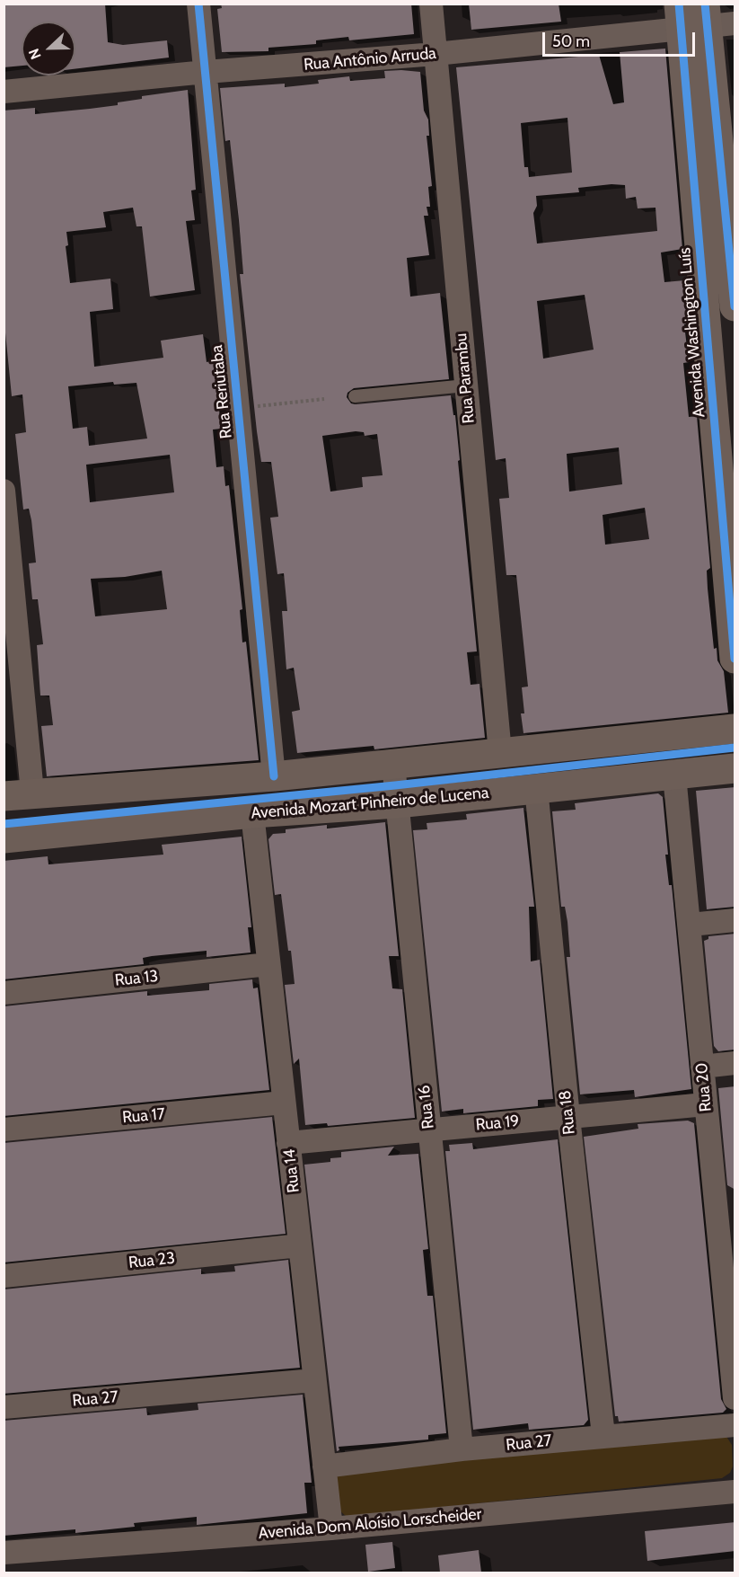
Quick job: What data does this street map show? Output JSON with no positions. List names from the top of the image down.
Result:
{
  "streets": {
    "main road": ["Avenida Washington Luís", "Avenida Mozart Pinheiro de Lucena"],
    "street": [
      "Rua Antônio Arruda",
      "Rua Parambu",
      "Rua Reriutaba",
      "Rua 13",
      "Rua 20",
      "Rua 16",
      "Rua 18",
      "Rua 17",
      "Rua 19",
      "Rua 14",
      "Rua 23",
      "Rua 27",
      "Avenida Dom Aloísio Lorscheider"
    ]
  },
  "crossings": [
    ["Rua Antônio Arruda", "Avenida Washington Luís"],
    ["Rua Antônio Arruda", "Rua Parambu"],
    ["Rua Antônio Arruda", "Rua Reriutaba"],
    ["Avenida Mozart Pinheiro de Lucena", "Rua 20"],
    ["Avenida Mozart Pinheiro de Lucena", "Rua 16"],
    ["Avenida Mozart Pinheiro de Lucena", "Rua 18"],
    ["Avenida Mozart Pinheiro de Lucena", "Rua 14"],
    ["Rua 13", "Rua 14"],
    ["Rua 20", "Rua 19"],
    ["Rua 16", "Rua 19"],
    ["Rua 16", "Rua 27"],
    ["Rua 18", "Rua 19"],
    ["Rua 18", "Rua 27"],
    ["Rua 17", "Rua 14"],
    ["Rua 19", "Rua 14"],
    ["Rua 14", "Rua 23"],
    ["Rua 14", "Rua 27"],
    ["Rua 14", "Avenida Dom Aloísio Lorscheider"]
  ],
  "scale_bar": "50 m",
  "north": "left"
}
